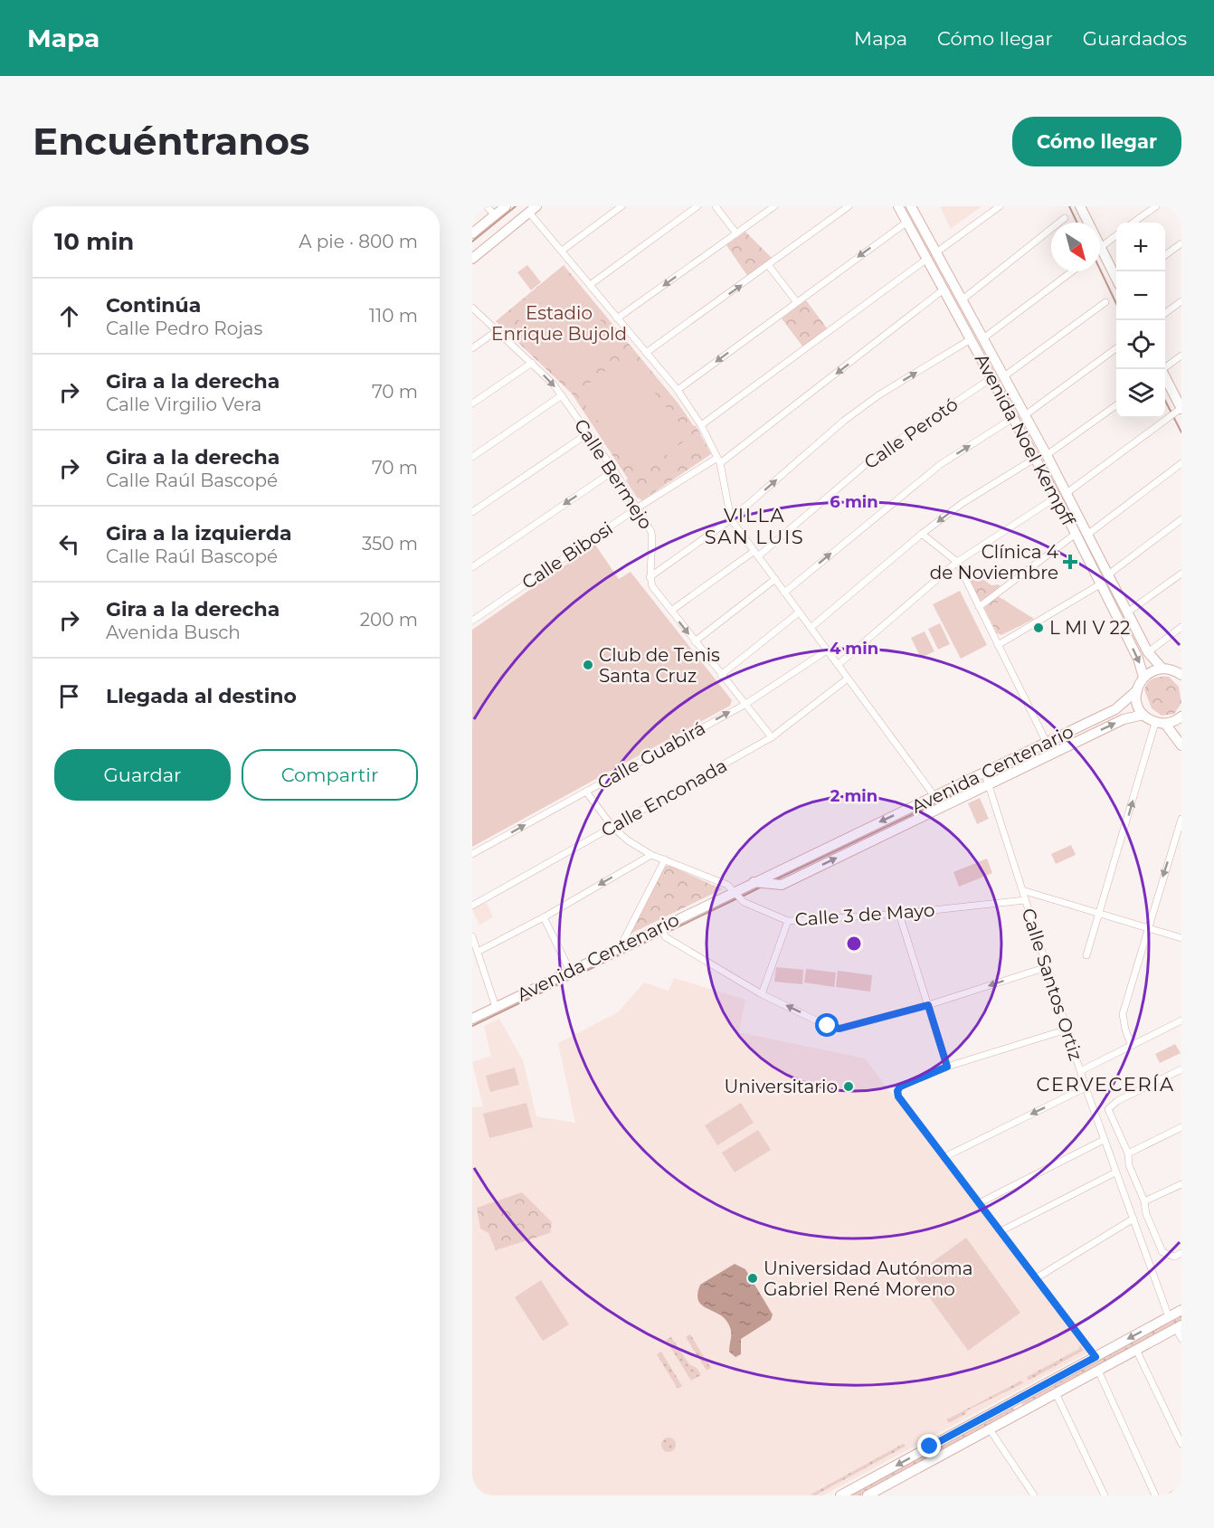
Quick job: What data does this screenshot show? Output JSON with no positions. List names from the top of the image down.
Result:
{
  "streets": {
    "main road": ["Avenida Noel Kempff", "Avenida Centenario"],
    "street": [
      "Calle Perotó",
      "Calle Bermejo",
      "Calle Bibosi",
      "Calle Guabirá",
      "Calle Enconada",
      "Calle 3 de Mayo",
      "Calle Santos Ortiz"
    ]
  },
  "crossings": [
    ["Calle Perotó", "Avenida Noel Kempff"],
    ["Avenida Noel Kempff", "Calle Bibosi"],
    ["Calle Bermejo", "Calle Bibosi"],
    ["Calle Guabirá", "Calle 3 de Mayo"],
    ["Avenida Centenario", "Calle 3 de Mayo"],
    ["Avenida Centenario", "Calle Santos Ortiz"],
    ["Calle Enconada", "Calle 3 de Mayo"],
    ["Calle 3 de Mayo", "Calle Santos Ortiz"]
  ],
  "one_way": ["Calle Guabirá"],
  "districts": ["VILLA SAN LUIS", "CERVECERÍA"],
  "parks": ["Estadio Enrique Bujold"],
  "places": {
    "health": ["Clínica 4 de Noviembre"],
    "other": [
      "L MI V 22",
      "Club de Tenis Santa Cruz",
      "Universitario",
      "Universidad Autónoma Gabriel René Moreno"
    ]
  },
  "north": "bottom right",
  "page": {
    "header": "Mapa",
    "nav": ["Mapa", "Cómo llegar", "Guardados"],
    "buttons": [
      "Cómo llegar",
      ["Guardar", "Compartir"]
    ],
    "title": "Encuéntranos",
    "heading": ["10 min", "A pie · 800 m"],
    "map_buttons": ["+", "−"],
    "list": [
      ["Continúa", "Calle Pedro Rojas", "110 m"],
      ["Gira a la derecha", "Calle Virgilio Vera", "70 m"],
      ["Gira a la derecha", "Calle Raúl Bascopé", "70 m"],
      ["Gira a la izquierda", "Calle Raúl Bascopé", "350 m"],
      ["Gira a la derecha", "Avenida Busch", "200 m"],
      "Llegada al destino"
    ]
  },
  "rings": ["6 min", "4 min", "2 min"]
}
